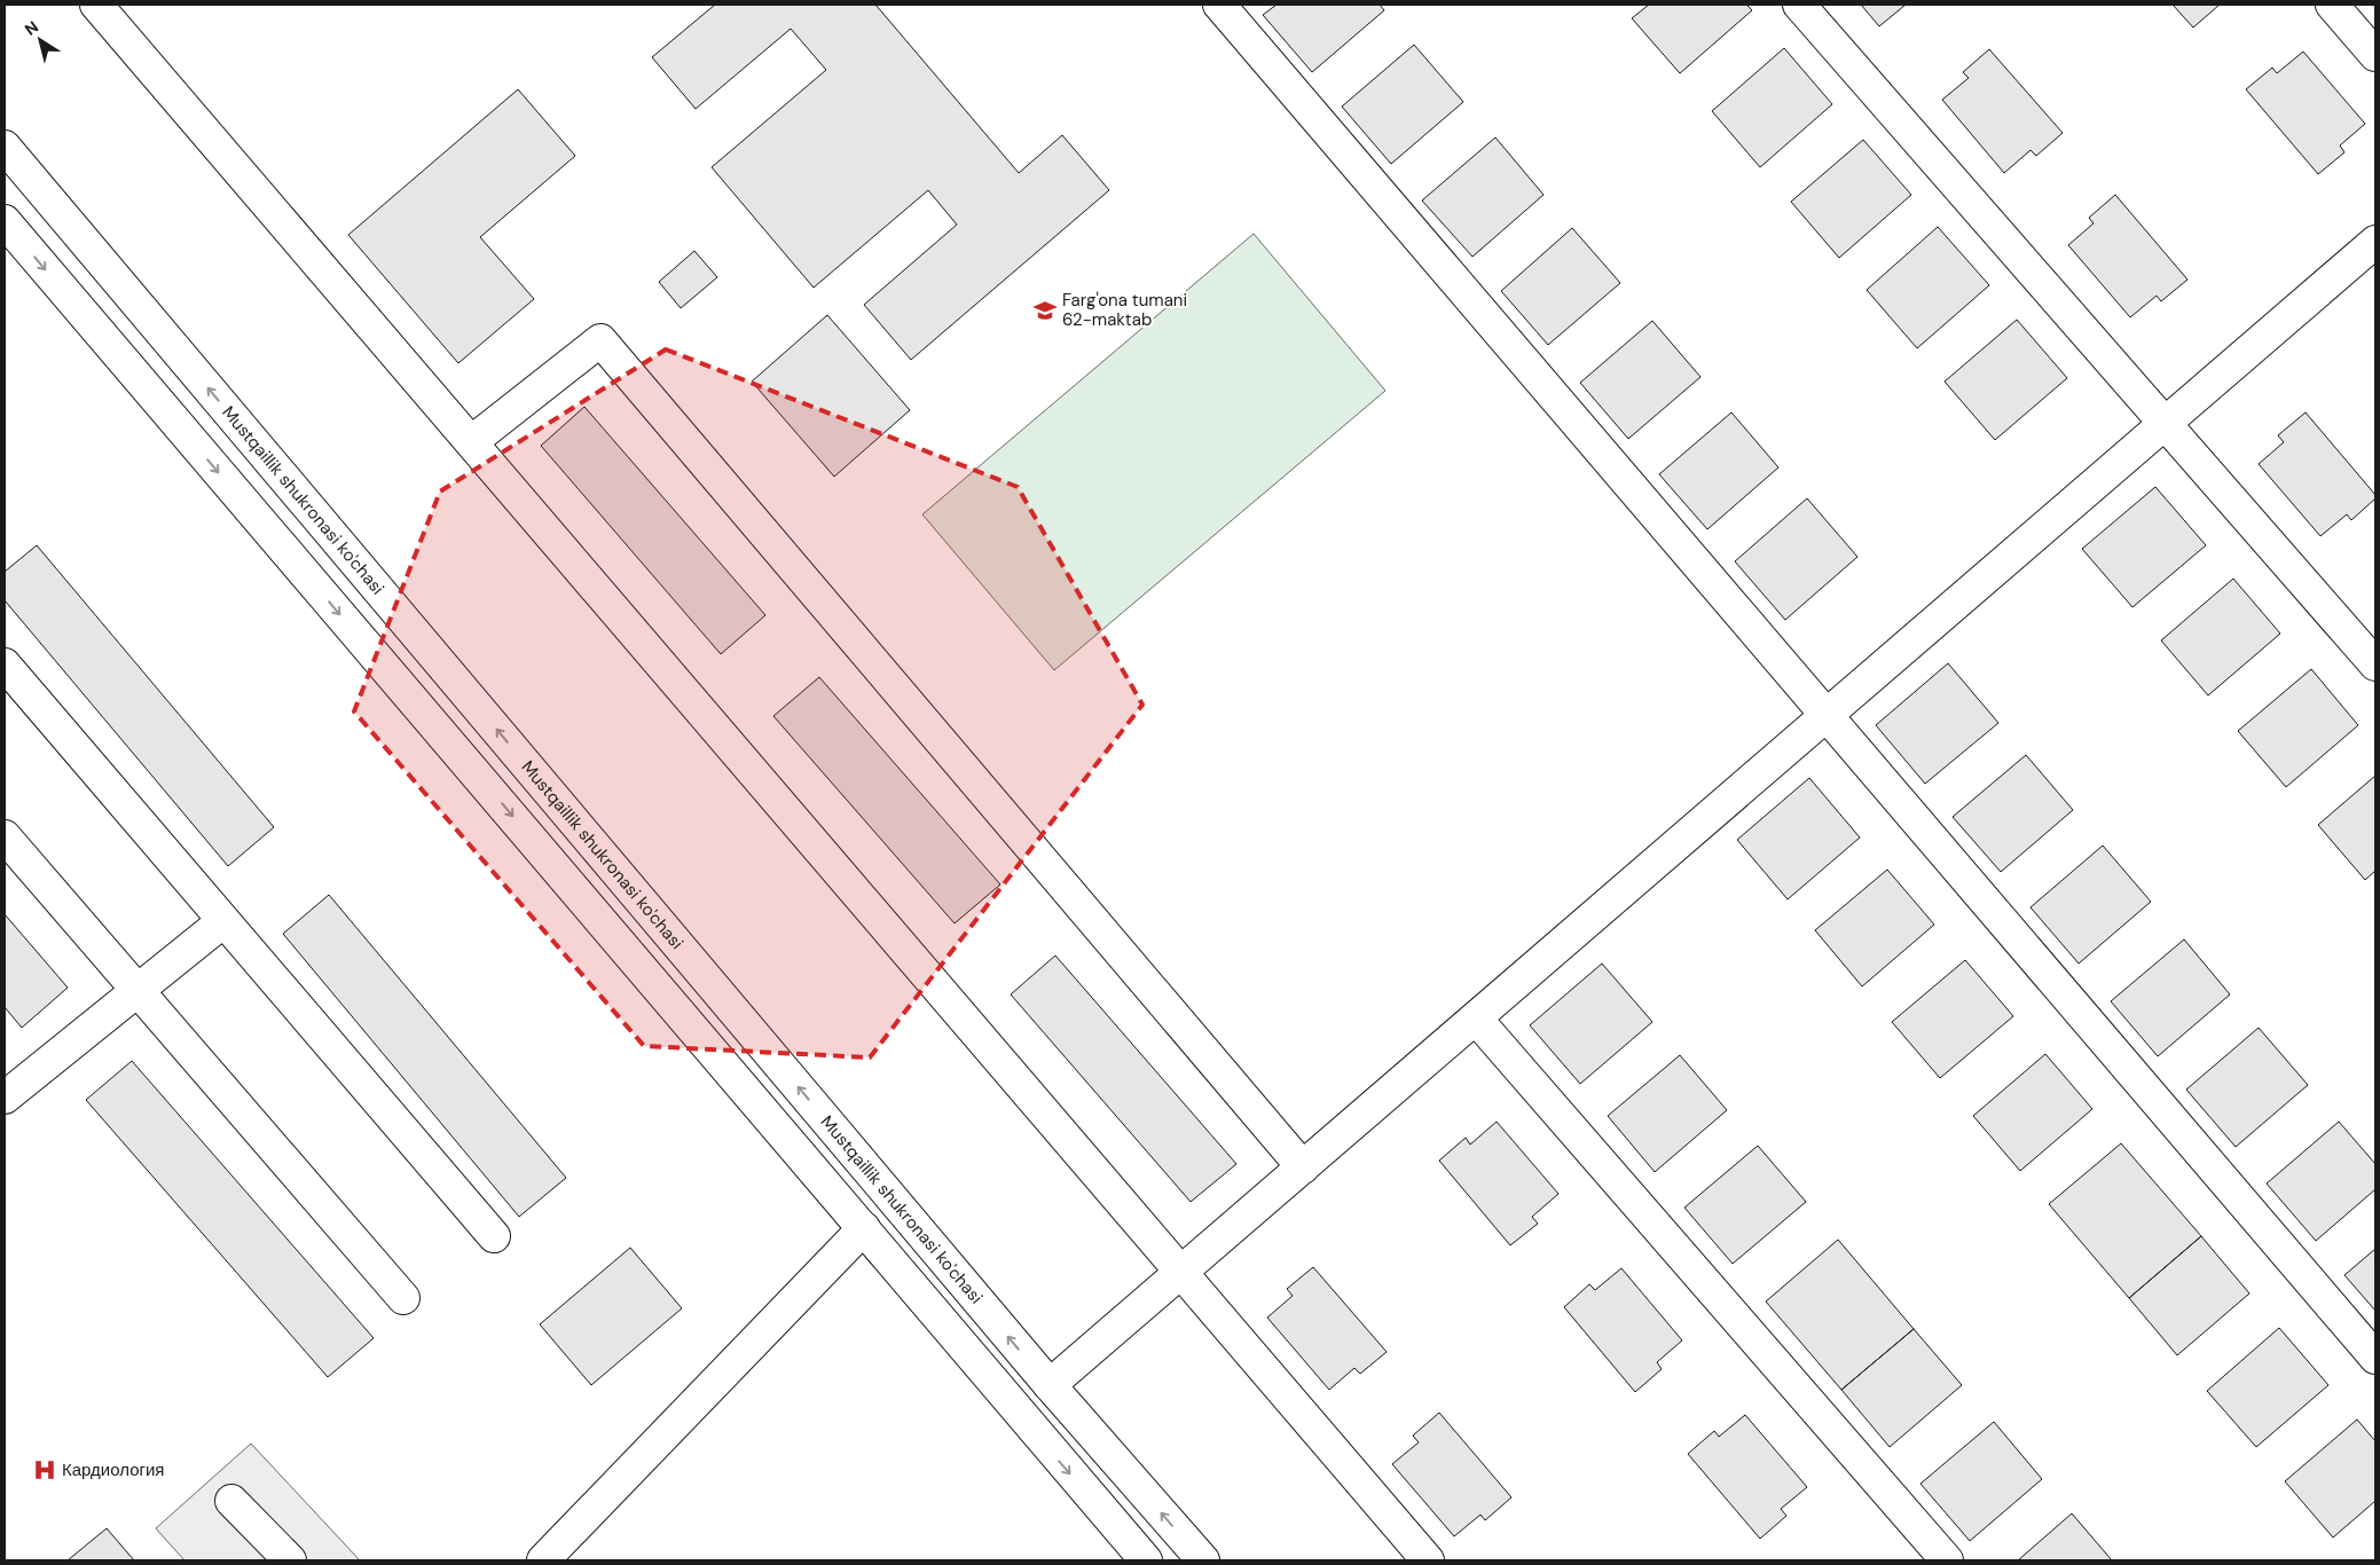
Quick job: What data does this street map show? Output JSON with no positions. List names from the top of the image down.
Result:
{
  "streets": {
    "street": ["Mustqaillik shukronasi ko'chasi"]
  },
  "places": {
    "school or university": ["Farg'ona tumani 62-maktab"],
    "hospital": ["Кардиология"]
  },
  "north": "top left"
}
